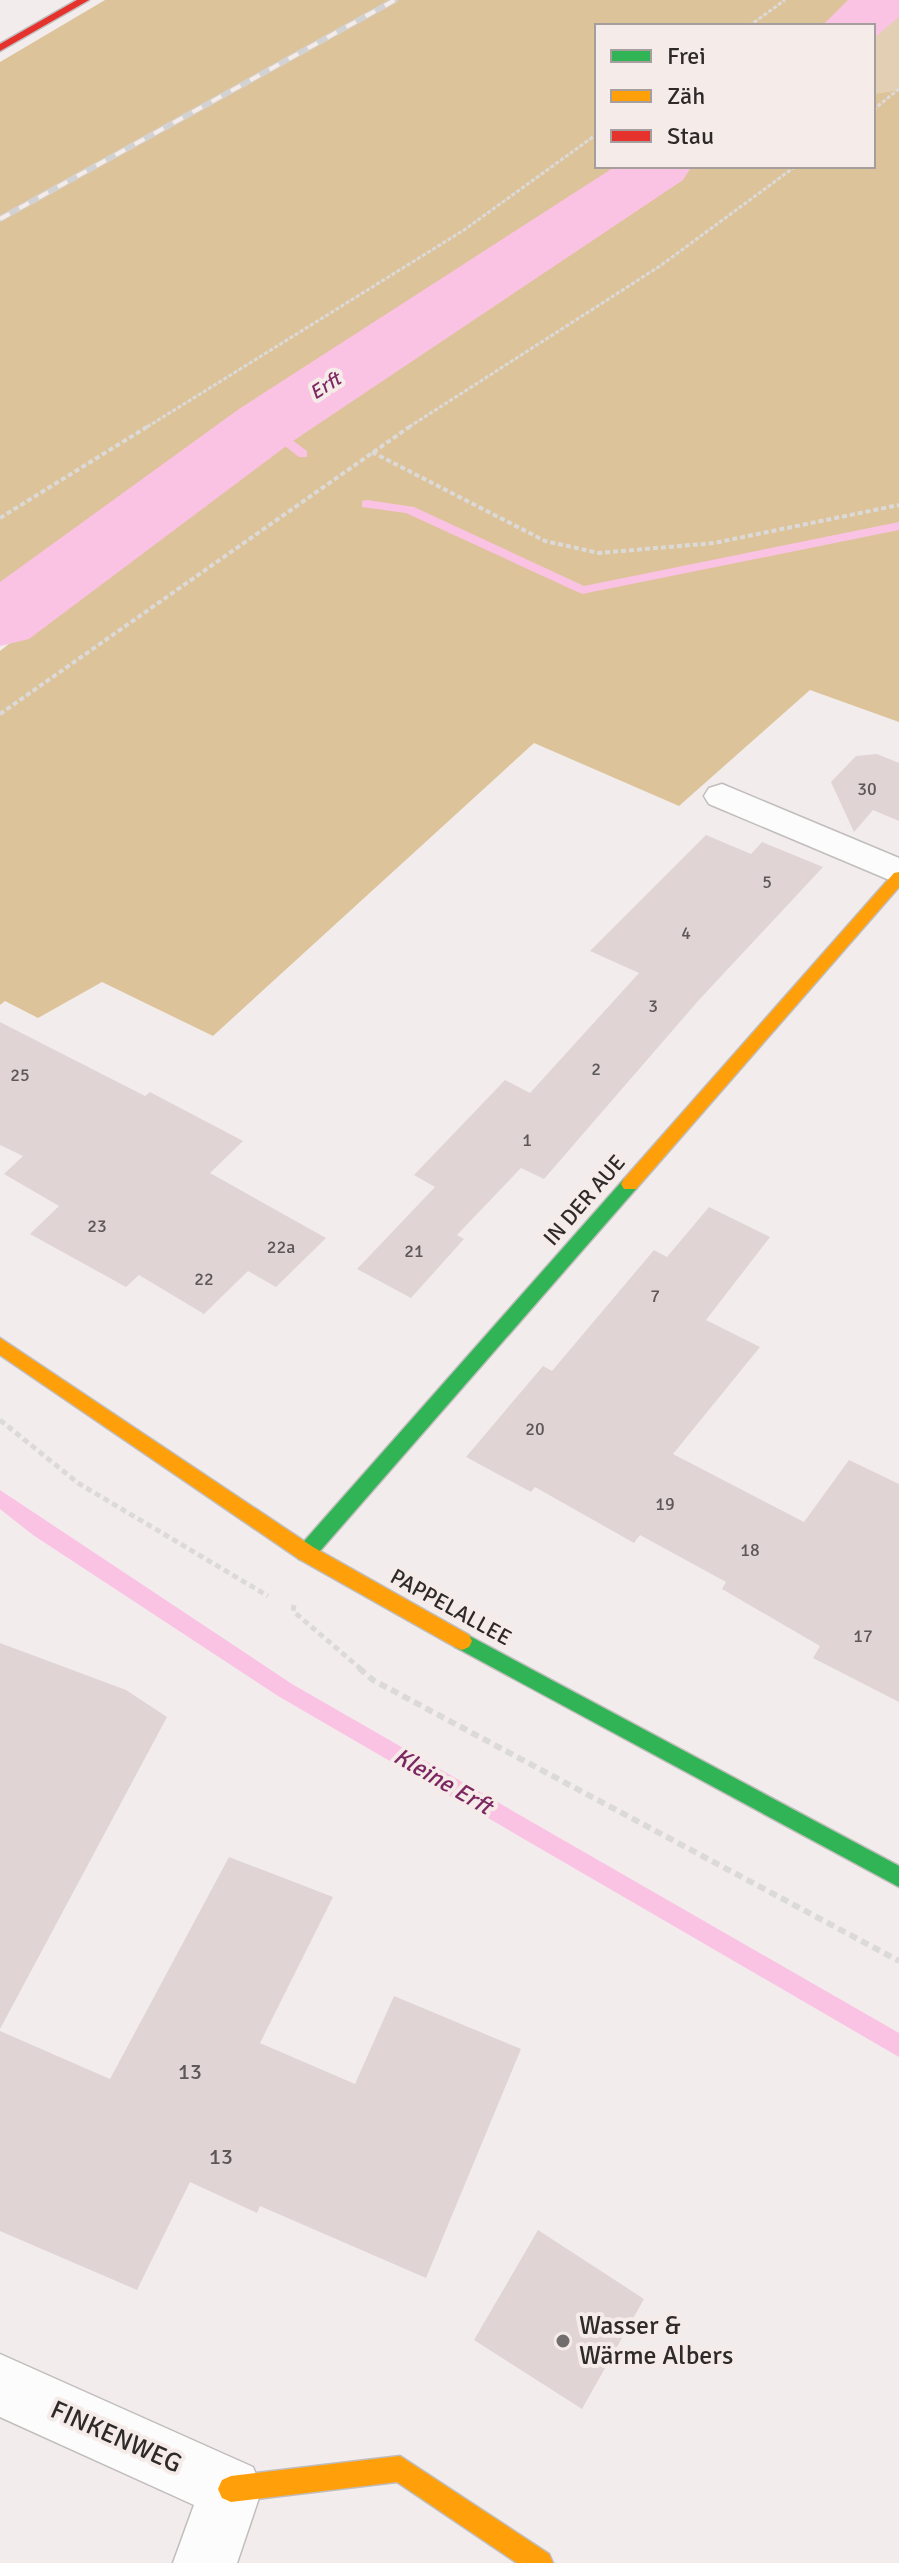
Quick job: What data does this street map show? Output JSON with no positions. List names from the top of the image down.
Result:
{
  "streets": {
    "street": ["IN DER AUE", "PAPPELALLEE", "FINKENWEG"]
  },
  "crossings": [
    ["IN DER AUE", "PAPPELALLEE"]
  ],
  "water": ["Erft", "Kleine Erft"],
  "places": ["Wasser & Wärme Albers"],
  "house_numbers": [
    "30",
    "5",
    "4",
    "3",
    "2",
    "25",
    "1",
    "23",
    "22a",
    "21",
    "22",
    "7",
    "20",
    "19",
    "18",
    "17",
    "13",
    "13"
  ],
  "legend": ["Frei", "Zäh", "Stau"]
}
